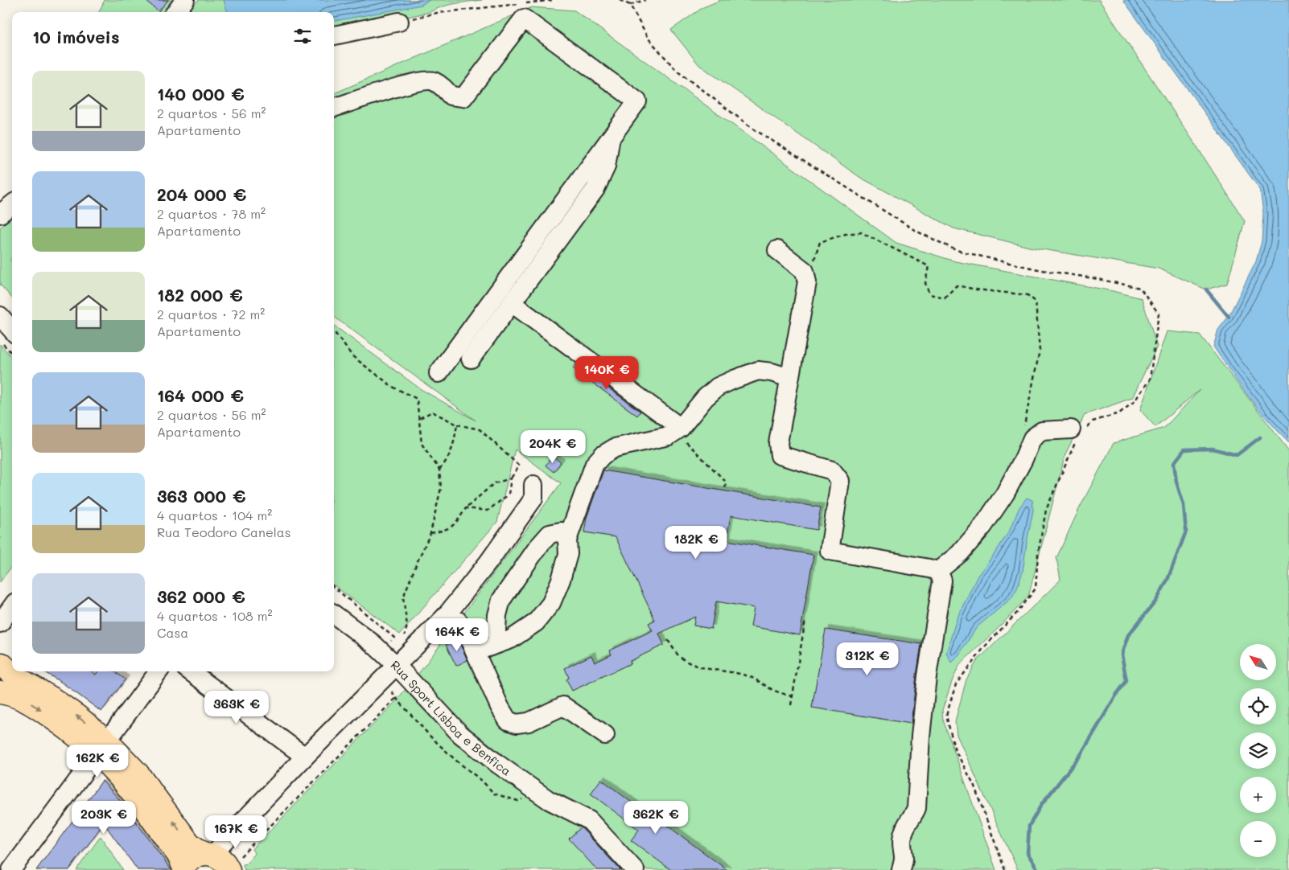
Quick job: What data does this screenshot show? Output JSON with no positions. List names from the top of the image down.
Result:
{
  "streets": {
    "street": ["Rua Sport Lisboa e Benfica"]
  },
  "north": "top left",
  "page": {
    "heading": "10 imóveis",
    "list": [
      {
        "name": "140 000 €",
        "note": "2 quartos · 56 m² · Apartamento"
      },
      {
        "name": "204 000 €",
        "note": "2 quartos · 78 m² · Apartamento"
      },
      {
        "name": "182 000 €",
        "note": "2 quartos · 72 m² · Apartamento"
      },
      {
        "name": "164 000 €",
        "note": "2 quartos · 56 m² · Apartamento"
      },
      {
        "name": "363 000 €",
        "note": "4 quartos · 104 m² · Rua Teodoro Canelas"
      },
      {
        "name": "362 000 €",
        "note": "4 quartos · 108 m² · Casa"
      }
    ],
    "price": [
      "140K €",
      "204K €",
      "182K €",
      "164K €",
      "312K €",
      "363K €",
      "162K €",
      "203K €",
      "362K €",
      "167K €"
    ],
    "map_buttons": ["+", "−"]
  }
}
